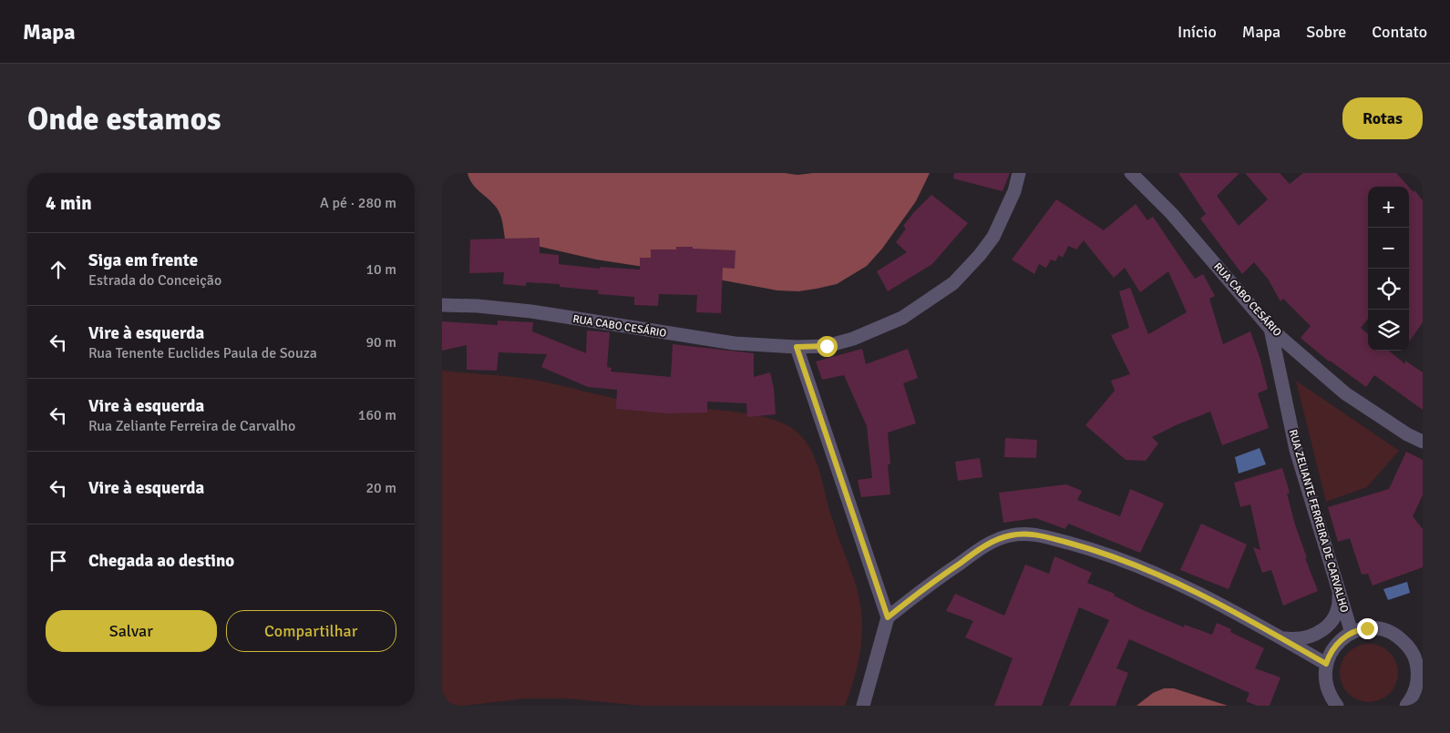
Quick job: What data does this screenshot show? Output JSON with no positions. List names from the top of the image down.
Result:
{
  "streets": {
    "street": ["RUA CABO CESÁRIO", "RUA ZELIANTE FERREIRA DE CARVALHO"]
  },
  "crossings": [
    ["RUA CABO CESÁRIO", "RUA ZELIANTE FERREIRA DE CARVALHO"]
  ],
  "page": {
    "header": "Mapa",
    "nav": [
      "Início",
      "Mapa",
      "Sobre",
      "Contato"
    ],
    "buttons": [
      "Rotas",
      ["Salvar", "Compartilhar"]
    ],
    "title": "Onde estamos",
    "heading": ["4 min", "A pé · 280 m"],
    "map_buttons": ["+", "−"],
    "list": [
      ["Siga em frente", "Estrada do Conceição", "10 m"],
      ["Vire à esquerda", "Rua Tenente Euclides Paula de Souza", "90 m"],
      ["Vire à esquerda", "Rua Zeliante Ferreira de Carvalho", "160 m"],
      ["Vire à esquerda", "20 m"],
      "Chegada ao destino"
    ]
  }
}
